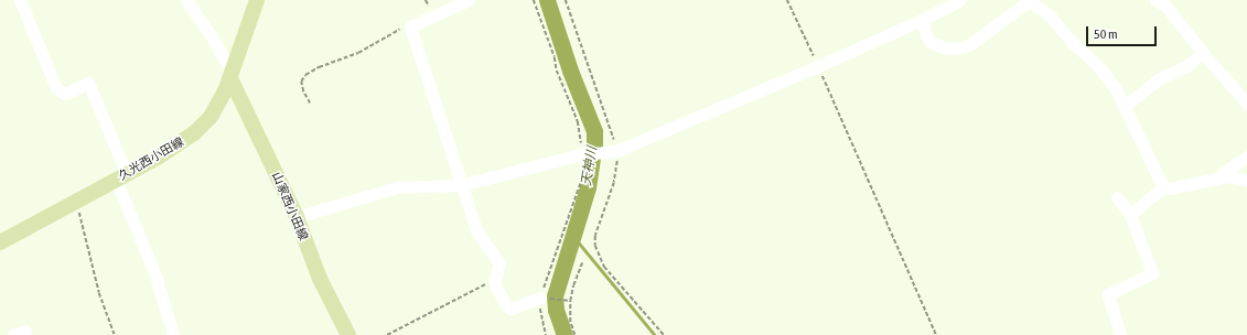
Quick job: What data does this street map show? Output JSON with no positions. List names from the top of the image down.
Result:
{
  "streets": {
    "main road": ["久光西小田線", "山家西小田線"]
  },
  "crossings": [
    ["久光西小田線", "山家西小田線"]
  ],
  "water": ["天神川"],
  "scale_bar": "50 m"
}
